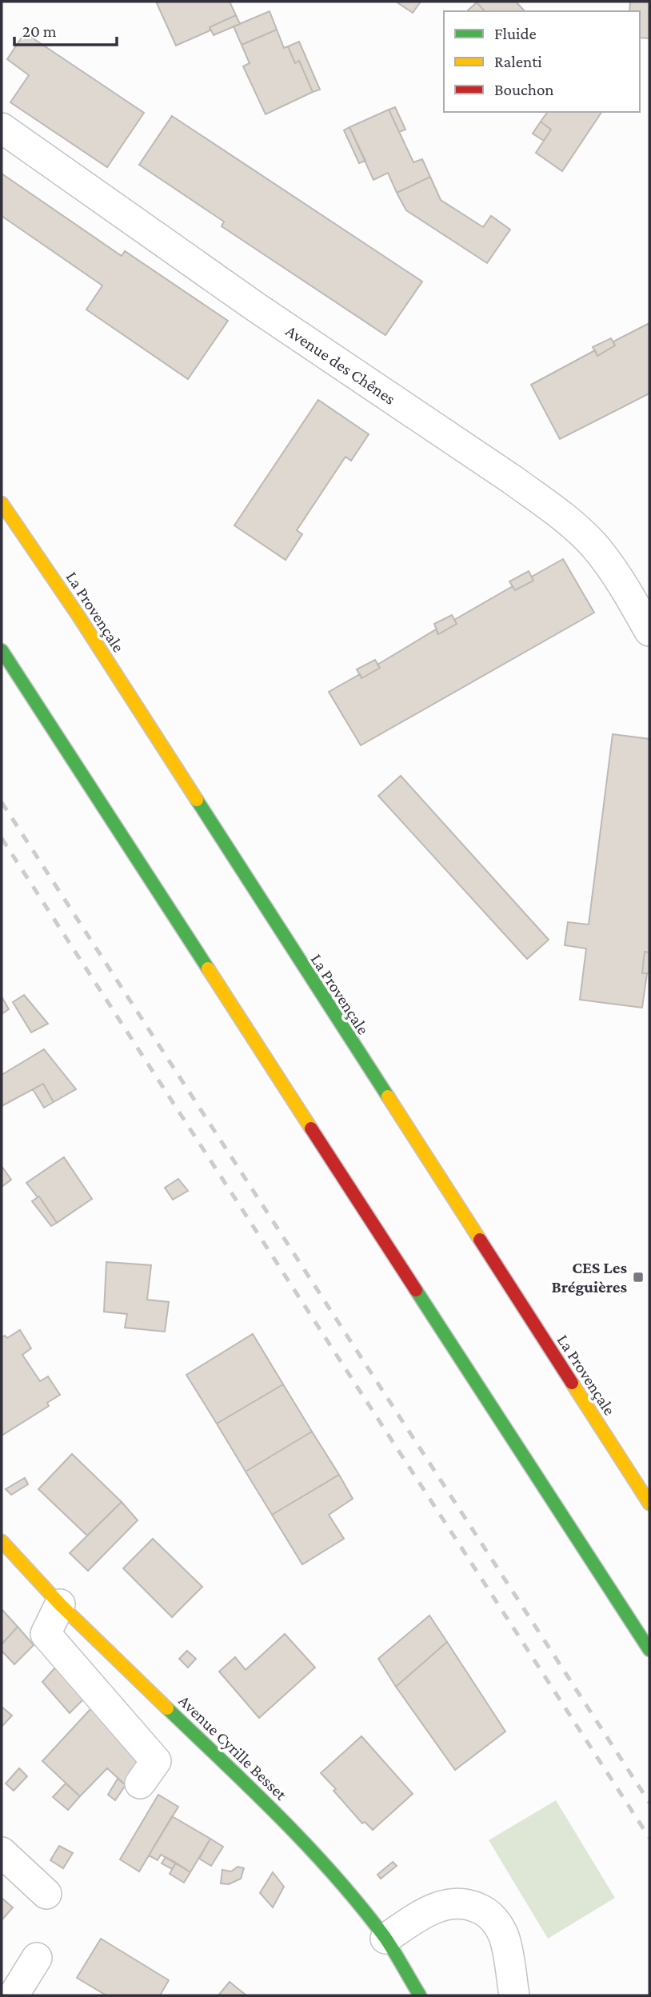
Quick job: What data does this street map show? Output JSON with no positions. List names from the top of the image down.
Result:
{
  "streets": {
    "main road": ["La Provençale", "Avenue Cyrille Besset"],
    "street": ["Avenue des Chênes"]
  },
  "places": {
    "transit": ["CES Les Bréguières"]
  },
  "legend": ["Fluide", "Ralenti", "Bouchon"],
  "scale_bar": "20 m"
}
